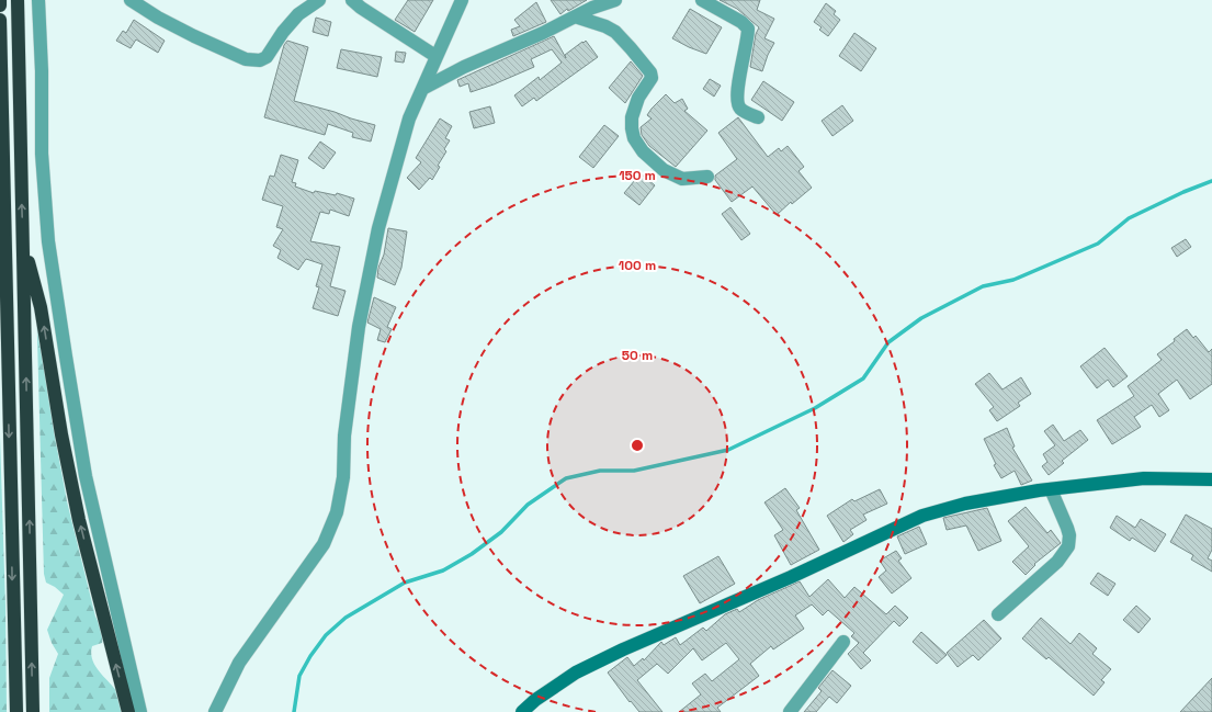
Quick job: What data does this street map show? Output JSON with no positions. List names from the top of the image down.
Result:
{
  "rings": ["150 m", "100 m", "50 m"]
}
